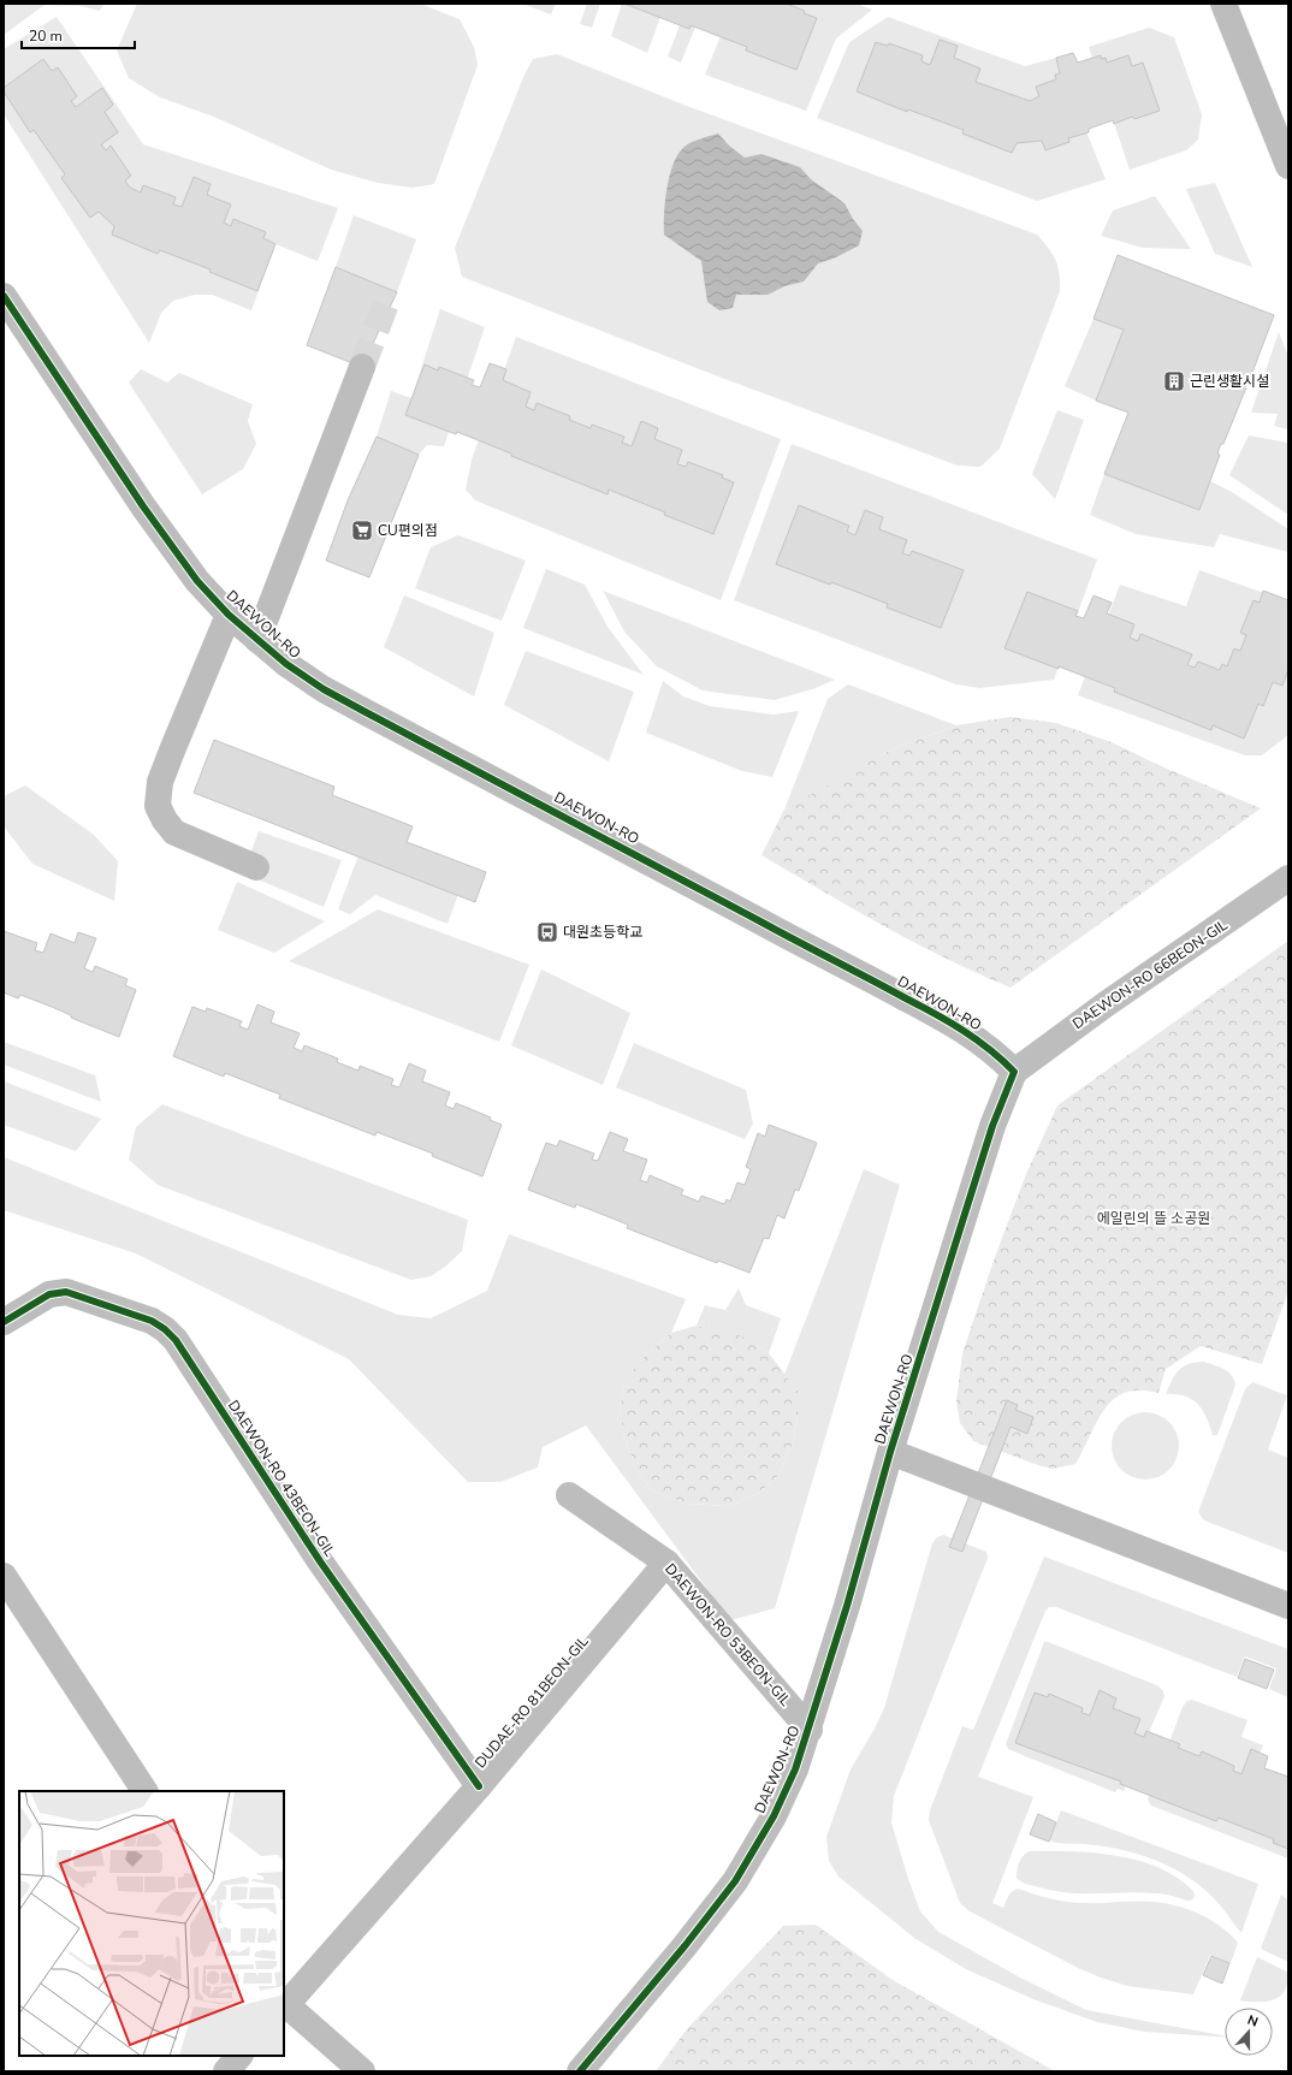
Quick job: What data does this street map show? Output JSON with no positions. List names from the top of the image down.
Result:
{
  "streets": {
    "street": [
      "DAEWON-RO",
      "DAEWON-RO 66BEON-GIL",
      "DAEWON-RO 43BEON-GIL",
      "DAEWON-RO 53BEON-GIL",
      "DUDAE-RO 81BEON-GIL"
    ]
  },
  "crossings": [
    ["DAEWON-RO", "DAEWON-RO 66BEON-GIL"],
    ["DAEWON-RO", "DAEWON-RO 53BEON-GIL"],
    ["DAEWON-RO 43BEON-GIL", "DUDAE-RO 81BEON-GIL"],
    ["DAEWON-RO 53BEON-GIL", "DUDAE-RO 81BEON-GIL"]
  ],
  "parks": ["에일린의 뜰 소공원"],
  "places": {
    "building": ["근린생활시설"],
    "supermarket": ["CU편의점"],
    "bus stop": ["대원초등학교"]
  },
  "scale_bar": "20 m",
  "north": "top"
}
